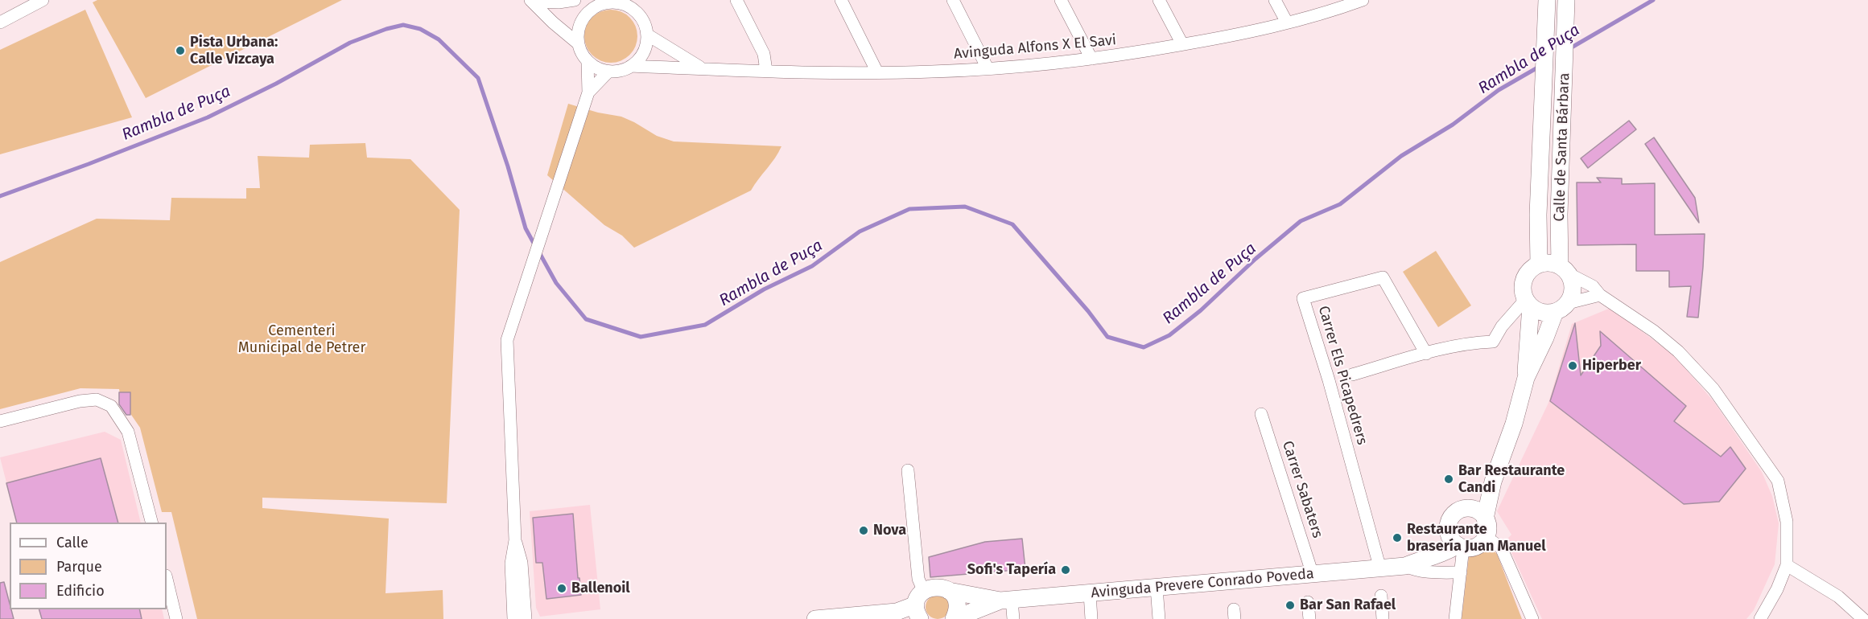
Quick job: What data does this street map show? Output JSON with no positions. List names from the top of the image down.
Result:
{
  "streets": {
    "street": [
      "Avinguda Alfons X El Savi",
      "Calle de Santa Bárbara",
      "Carrer Els Picapedrers",
      "Carrer Sabaters",
      "Avinguda Prevere Conrado Poveda"
    ]
  },
  "crossings": [
    ["Carrer Els Picapedrers", "Avinguda Prevere Conrado Poveda"],
    ["Carrer Sabaters", "Avinguda Prevere Conrado Poveda"]
  ],
  "water": ["Rambla de Puça"],
  "parks": ["Cementeri Municipal de Petrer"],
  "places": [
    "Pista Urbana: Calle Vizcaya",
    "Hiperber",
    "Bar Restaurante Candi",
    "Nova",
    "Restaurante brasería Juan Manuel",
    "Sofi's Tapería",
    "Ballenoil",
    "Bar San Rafael"
  ],
  "legend": ["Calle", "Parque", "Edificio"]
}
